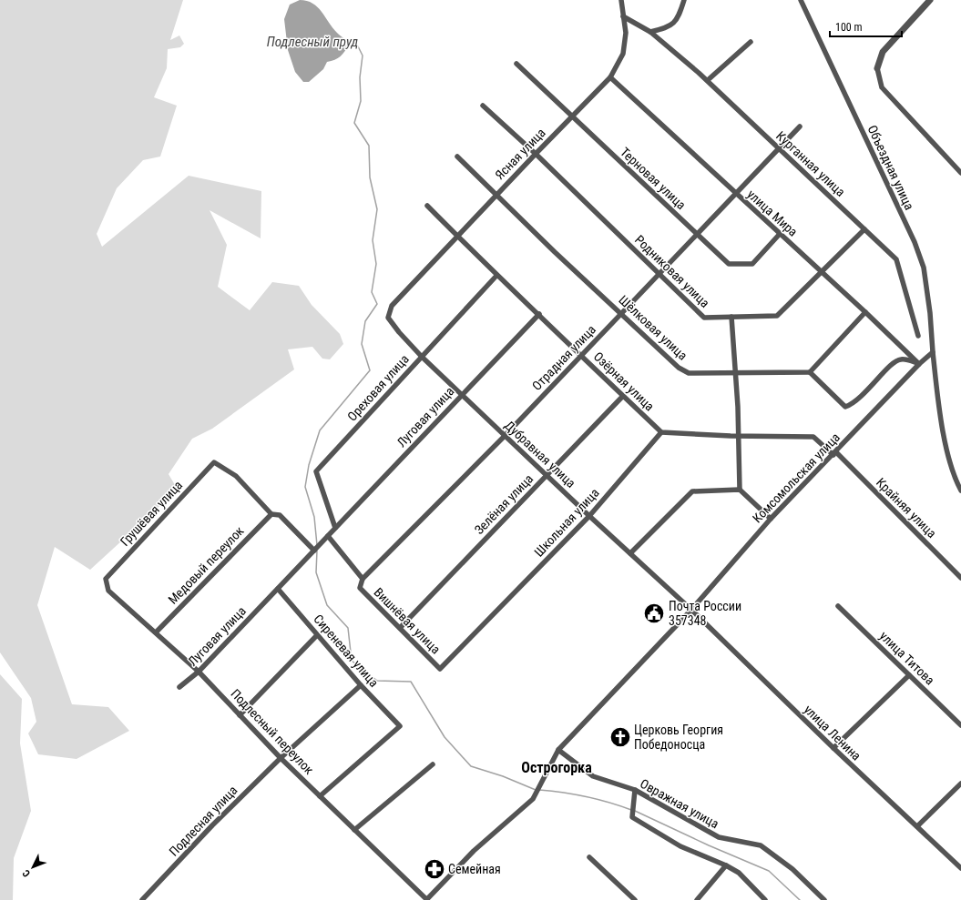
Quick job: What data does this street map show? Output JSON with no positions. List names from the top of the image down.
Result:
{
  "streets": {
    "street": [
      "Ясная улица",
      "Курганная улица",
      "Объездная улица",
      "Терновая улица",
      "улица Мира",
      "Родниковая улица",
      "Шёлковая улица",
      "Отрадная улица",
      "Озёрная улица",
      "Ореховая улица",
      "Луговая улица",
      "Дубравная улица",
      "Комсомольская улица",
      "Зелёная улица",
      "Крайняя улица",
      "Грушёвая улица",
      "Школьная улица",
      "Медовый переулок",
      "Вишнёвая улица",
      "Сиреневая улица",
      "улица Титова",
      "Подлесный переулок",
      "улица Ленина",
      "Овражная улица",
      "Подлесная улица"
    ]
  },
  "crossings": [
    ["Ясная улица", "Курганная улица"],
    ["Ясная улица", "Терновая улица"],
    ["Ясная улица", "улица Мира"],
    ["Ясная улица", "Родниковая улица"],
    ["Ясная улица", "Шёлковая улица"],
    ["Ясная улица", "Озёрная улица"],
    ["Ясная улица", "Дубравная улица"],
    ["Курганная улица", "Родниковая улица"],
    ["Курганная улица", "Отрадная улица"],
    ["Объездная улица", "Комсомольская улица"],
    ["Терновая улица", "улица Мира"],
    ["Терновая улица", "Отрадная улица"],
    ["улица Мира", "Родниковая улица"],
    ["улица Мира", "Отрадная улица"],
    ["улица Мира", "Комсомольская улица"],
    ["Родниковая улица", "Отрадная улица"],
    ["Шёлковая улица", "Отрадная улица"],
    ["Отрадная улица", "Озёрная улица"],
    ["Отрадная улица", "Дубравная улица"],
    ["Отрадная улица", "Вишнёвая улица"],
    ["Озёрная улица", "Ореховая улица"],
    ["Озёрная улица", "Луговая улица"],
    ["Озёрная улица", "Зелёная улица"],
    ["Озёрная улица", "Школьная улица"],
    ["Ореховая улица", "Луговая улица"],
    ["Ореховая улица", "Дубравная улица"],
    ["Луговая улица", "Дубравная улица"],
    ["Луговая улица", "Вишнёвая улица"],
    ["Луговая улица", "Сиреневая улица"],
    ["Луговая улица", "Подлесный переулок"],
    ["Дубравная улица", "Комсомольская улица"],
    ["Дубравная улица", "Зелёная улица"],
    ["Дубравная улица", "Школьная улица"],
    ["Дубравная улица", "улица Ленина"],
    ["Комсомольская улица", "Крайняя улица"],
    ["Комсомольская улица", "Подлесный переулок"],
    ["Комсомольская улица", "улица Ленина"],
    ["Комсомольская улица", "Овражная улица"],
    ["Зелёная улица", "Вишнёвая улица"],
    ["Грушёвая улица", "Медовый переулок"],
    ["Грушёвая улица", "Подлесный переулок"],
    ["Школьная улица", "Вишнёвая улица"],
    ["Медовый переулок", "Подлесный переулок"],
    ["Сиреневая улица", "Подлесный переулок"],
    ["Сиреневая улица", "Подлесная улица"],
    ["Подлесный переулок", "Подлесная улица"]
  ],
  "districts": ["Острогорка"],
  "water": ["Подлесный пруд"],
  "places": {
    "public building": ["Почта России 357348"],
    "church": ["Церковь Георгия Победоносца"],
    "pharmacy": ["Семейная"]
  },
  "scale_bar": "100 m",
  "north": "bottom left"
}
